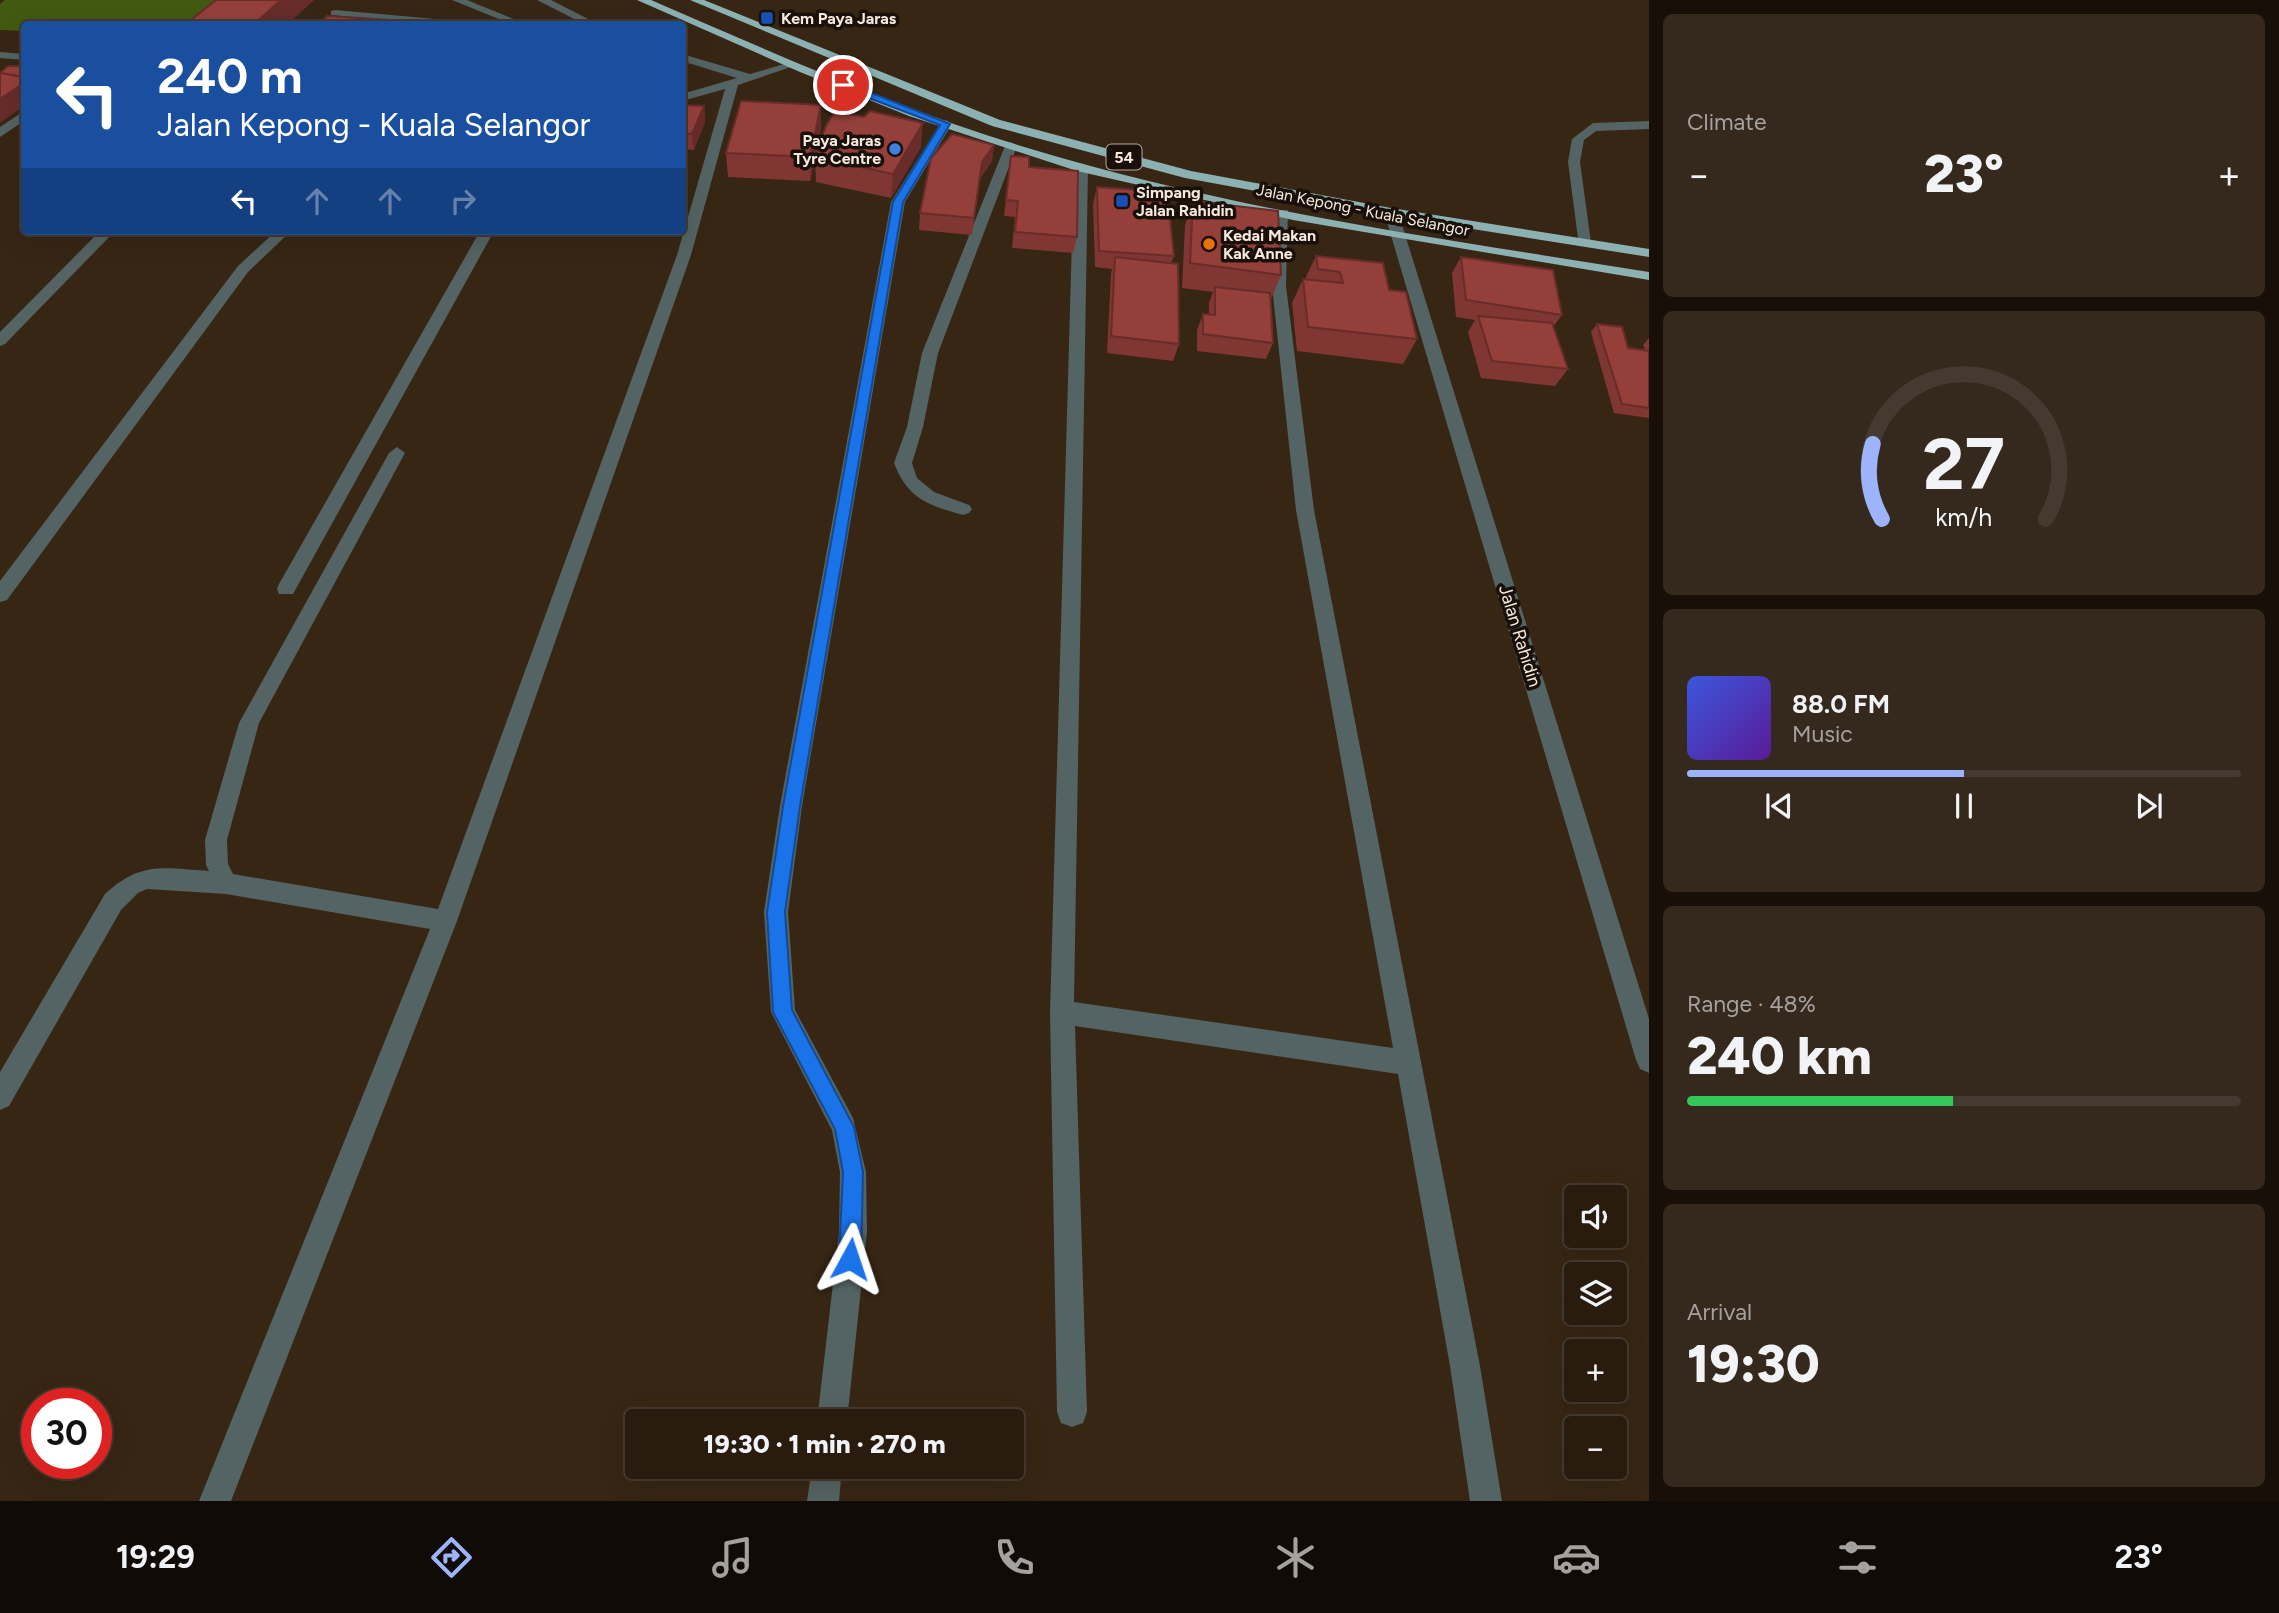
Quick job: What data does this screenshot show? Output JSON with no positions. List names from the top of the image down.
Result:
{
  "streets": {
    "highway": ["54", "Jalan Kepong - Kuala Selangor"],
    "street": ["Jalan Rahidin"]
  },
  "crossings": [
    ["Jalan Kepong - Kuala Selangor", "Jalan Rahidin"]
  ],
  "places": {
    "transit": ["Kem Paya Jaras", "Simpang Jalan Rahidin"],
    "other": ["Paya Jaras Tyre Centre", "Kedai Makan Kak Anne"]
  },
  "page": {
    "tile": [
      "Climate",
      ["Range · 48%", "240 km"],
      ["Arrival", "19:30"]
    ],
    "turn": ["240 m", "Jalan Kepong - Kuala Selangor"],
    "heat": ["−", "23°", "+"],
    "song": ["88.0 FM", "Music"],
    "map_buttons": ["+", "−"],
    "limit": "30",
    "trip": "19:30 · 1 min · 270 m",
    "tabs": ["19:29", "23°"],
    "gauge": ["27", "km/h"]
  }
}
